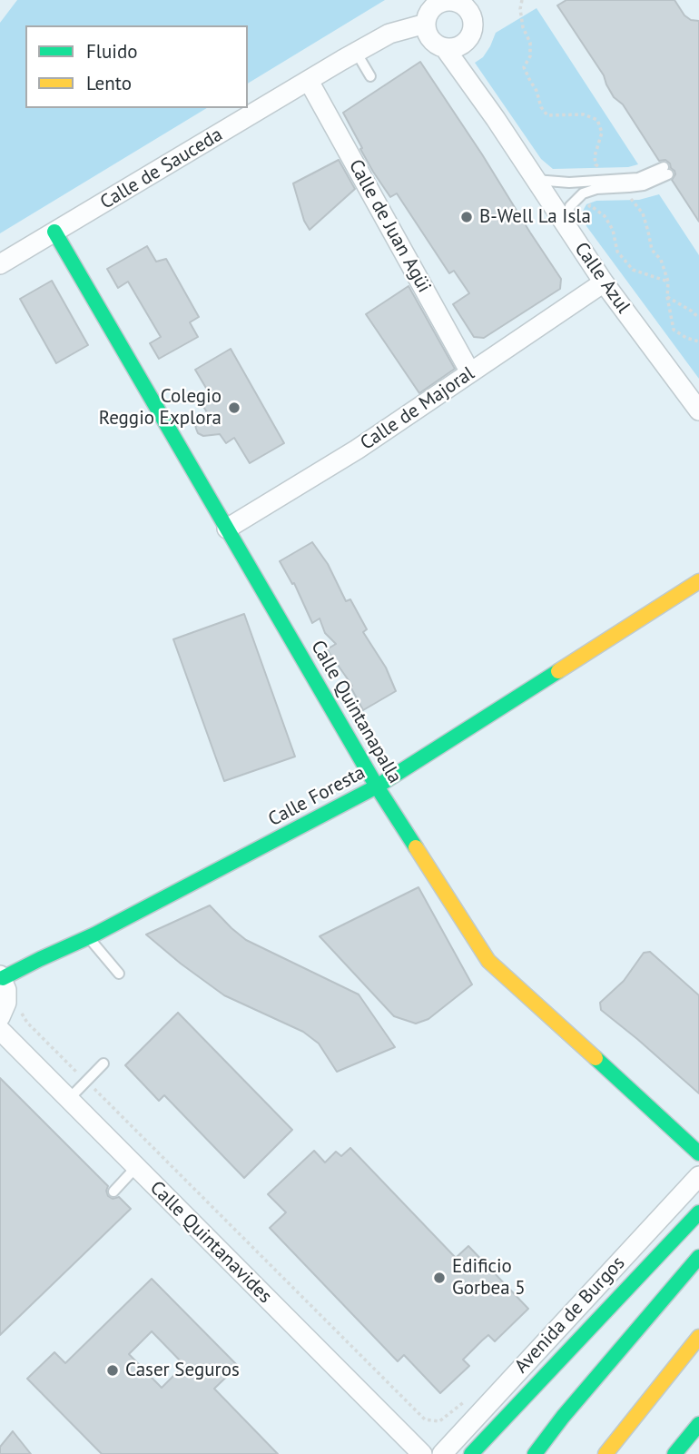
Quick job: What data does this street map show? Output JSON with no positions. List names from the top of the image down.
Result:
{
  "streets": {
    "main road": ["Calle Quintanapalla", "Calle Foresta"],
    "street": [
      "Calle de Sauceda",
      "Calle de Juan Agüi",
      "Calle Azul",
      "Calle de Majoral",
      "Calle Quintanavides",
      "Avenida de Burgos"
    ]
  },
  "crossings": [
    ["Calle de Sauceda", "Calle de Juan Agüi"],
    ["Calle de Sauceda", "Calle Azul"],
    ["Calle de Sauceda", "Calle Quintanapalla"],
    ["Calle de Juan Agüi", "Calle de Majoral"],
    ["Calle Azul", "Calle de Majoral"],
    ["Calle de Majoral", "Calle Quintanapalla"],
    ["Calle Quintanapalla", "Calle Foresta"]
  ],
  "places": [
    "B-Well La Isla",
    "Colegio Reggio Explora",
    "Edificio Gorbea 5",
    "Caser Seguros"
  ],
  "legend": ["Fluido", "Lento"]
}
